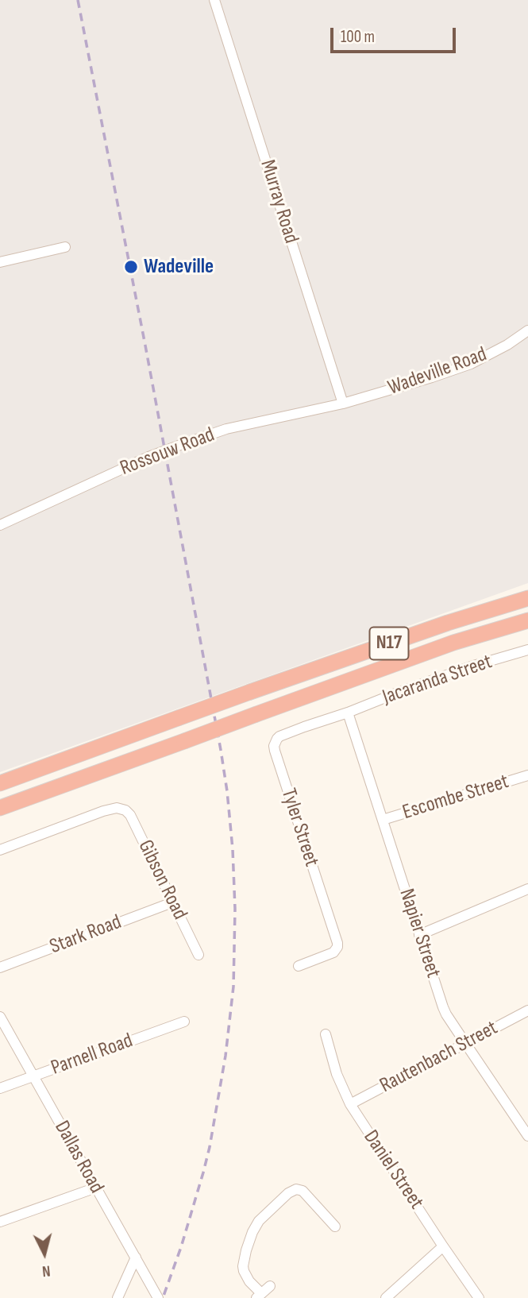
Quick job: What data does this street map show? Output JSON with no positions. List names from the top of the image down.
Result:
{
  "streets": {
    "highway": ["N17"],
    "street": [
      "Murray Road",
      "Wadeville Road",
      "Rossouw Road",
      "Jacaranda Street",
      "Escombe Street",
      "Tyler Street",
      "Gibson Road",
      "Napier Street",
      "Stark Road",
      "Parnell Road",
      "Rautenbach Street",
      "Dallas Road",
      "Daniel Street"
    ]
  },
  "crossings": [
    ["Murray Road", "Wadeville Road"],
    ["Murray Road", "Rossouw Road"],
    ["Wadeville Road", "Rossouw Road"],
    ["Jacaranda Street", "Tyler Street"],
    ["Jacaranda Street", "Napier Street"],
    ["Escombe Street", "Napier Street"],
    ["Tyler Street", "Napier Street"],
    ["Gibson Road", "Stark Road"],
    ["Napier Street", "Rautenbach Street"],
    ["Parnell Road", "Dallas Road"],
    ["Rautenbach Street", "Daniel Street"]
  ],
  "places": ["Wadeville"],
  "scale_bar": "100 m",
  "north": "bottom"
}
